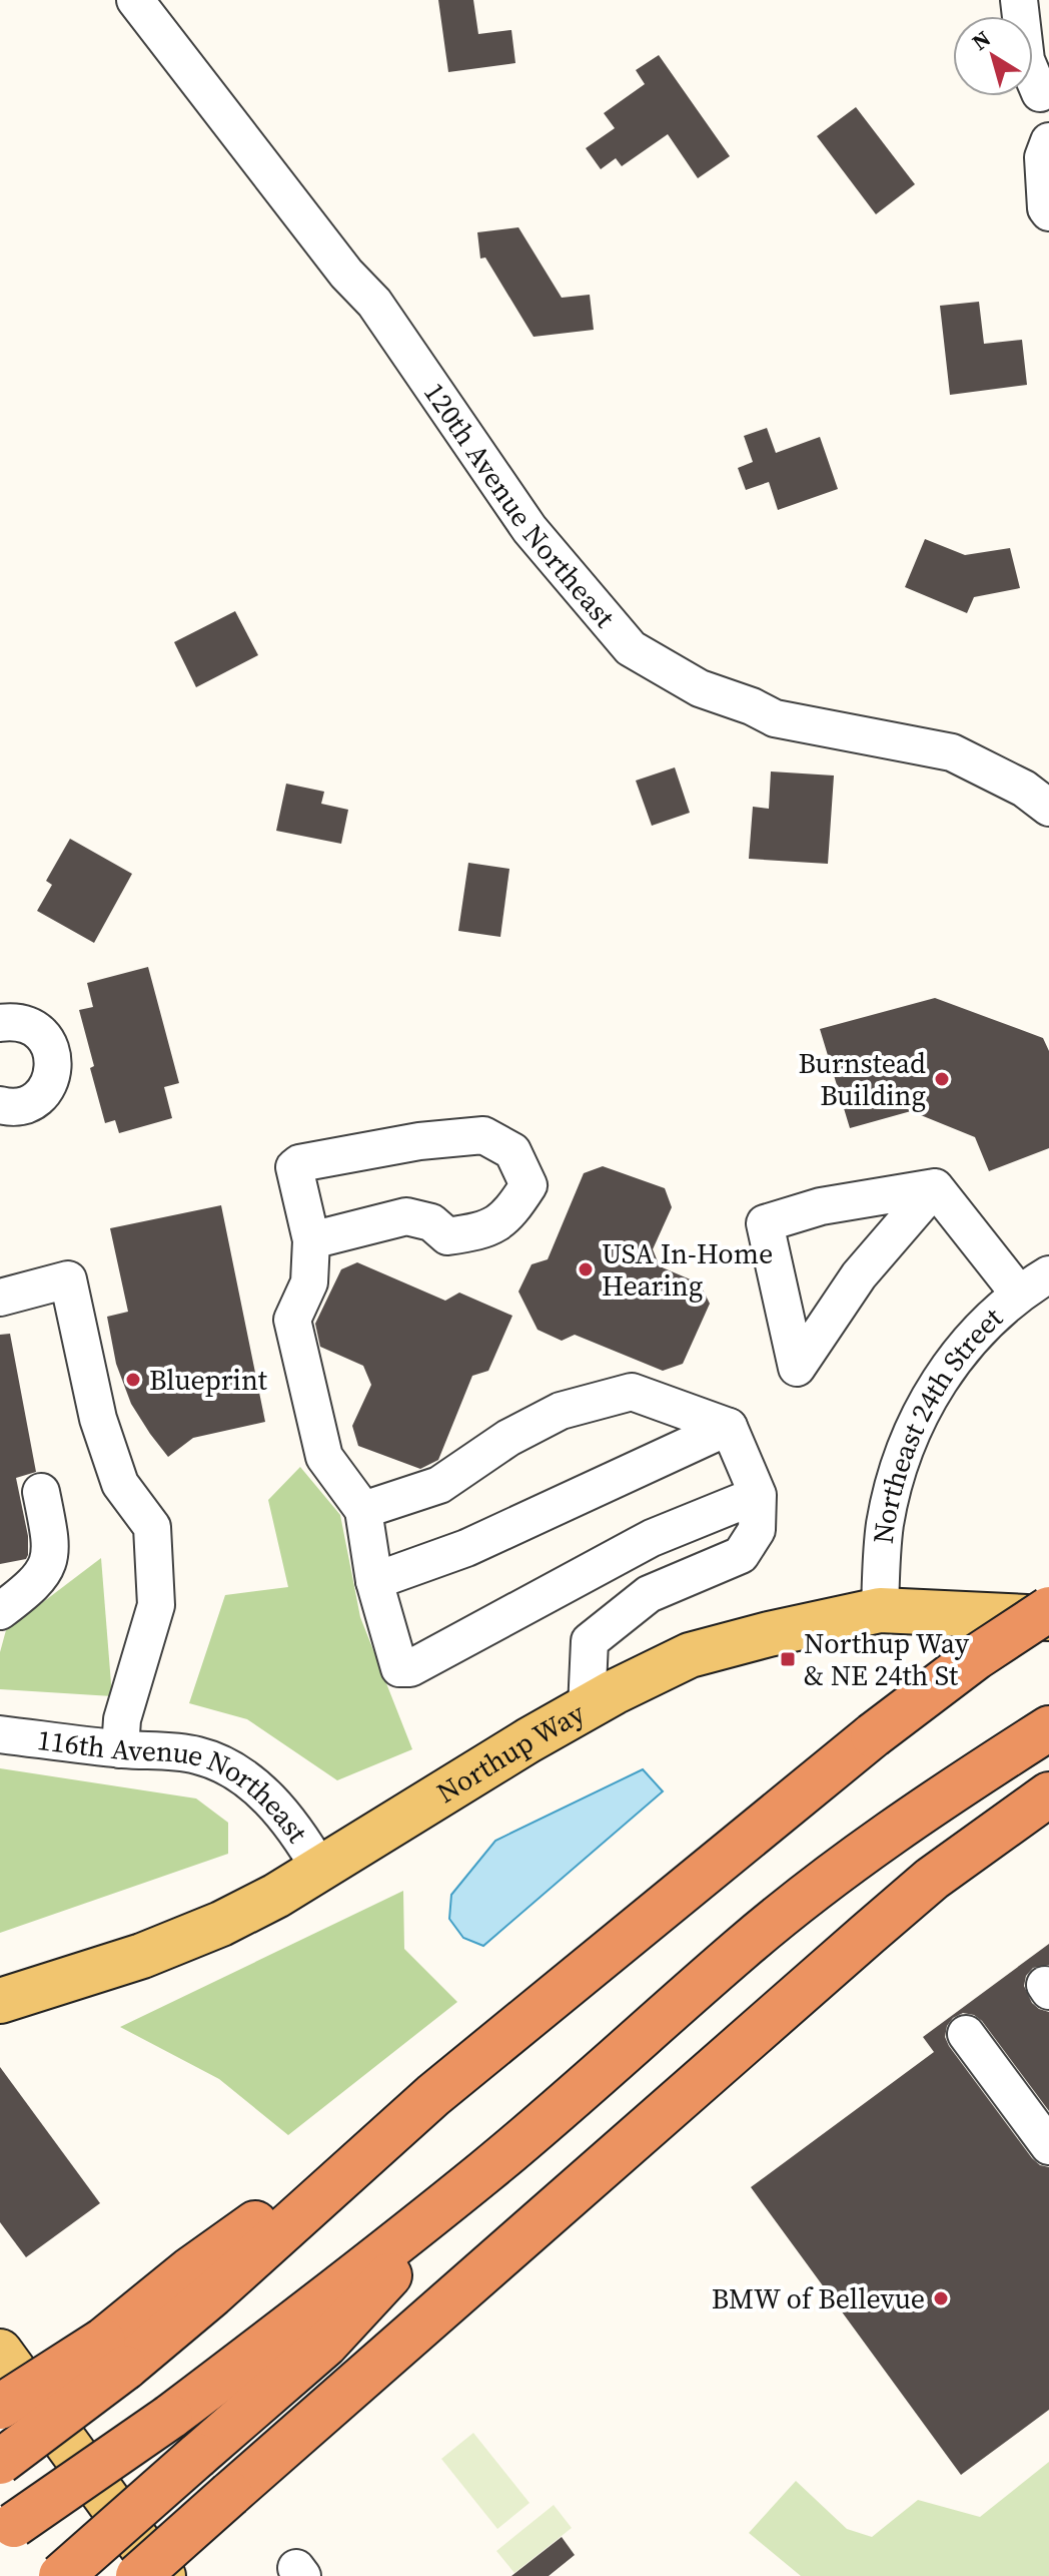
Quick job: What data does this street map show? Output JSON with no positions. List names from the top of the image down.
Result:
{
  "streets": {
    "main road": ["Northup Way"],
    "street": ["120th Avenue Northeast", "Northeast 24th Street", "116th Avenue Northeast"]
  },
  "crossings": [
    ["Northeast 24th Street", "Northup Way"],
    ["Northup Way", "116th Avenue Northeast"]
  ],
  "places": {
    "other": [
      "Burnstead Building",
      "USA In-Home Hearing",
      "Blueprint",
      "BMW of Bellevue"
    ],
    "transit": ["Northup Way & NE 24th St"]
  },
  "north": "top left"
}
